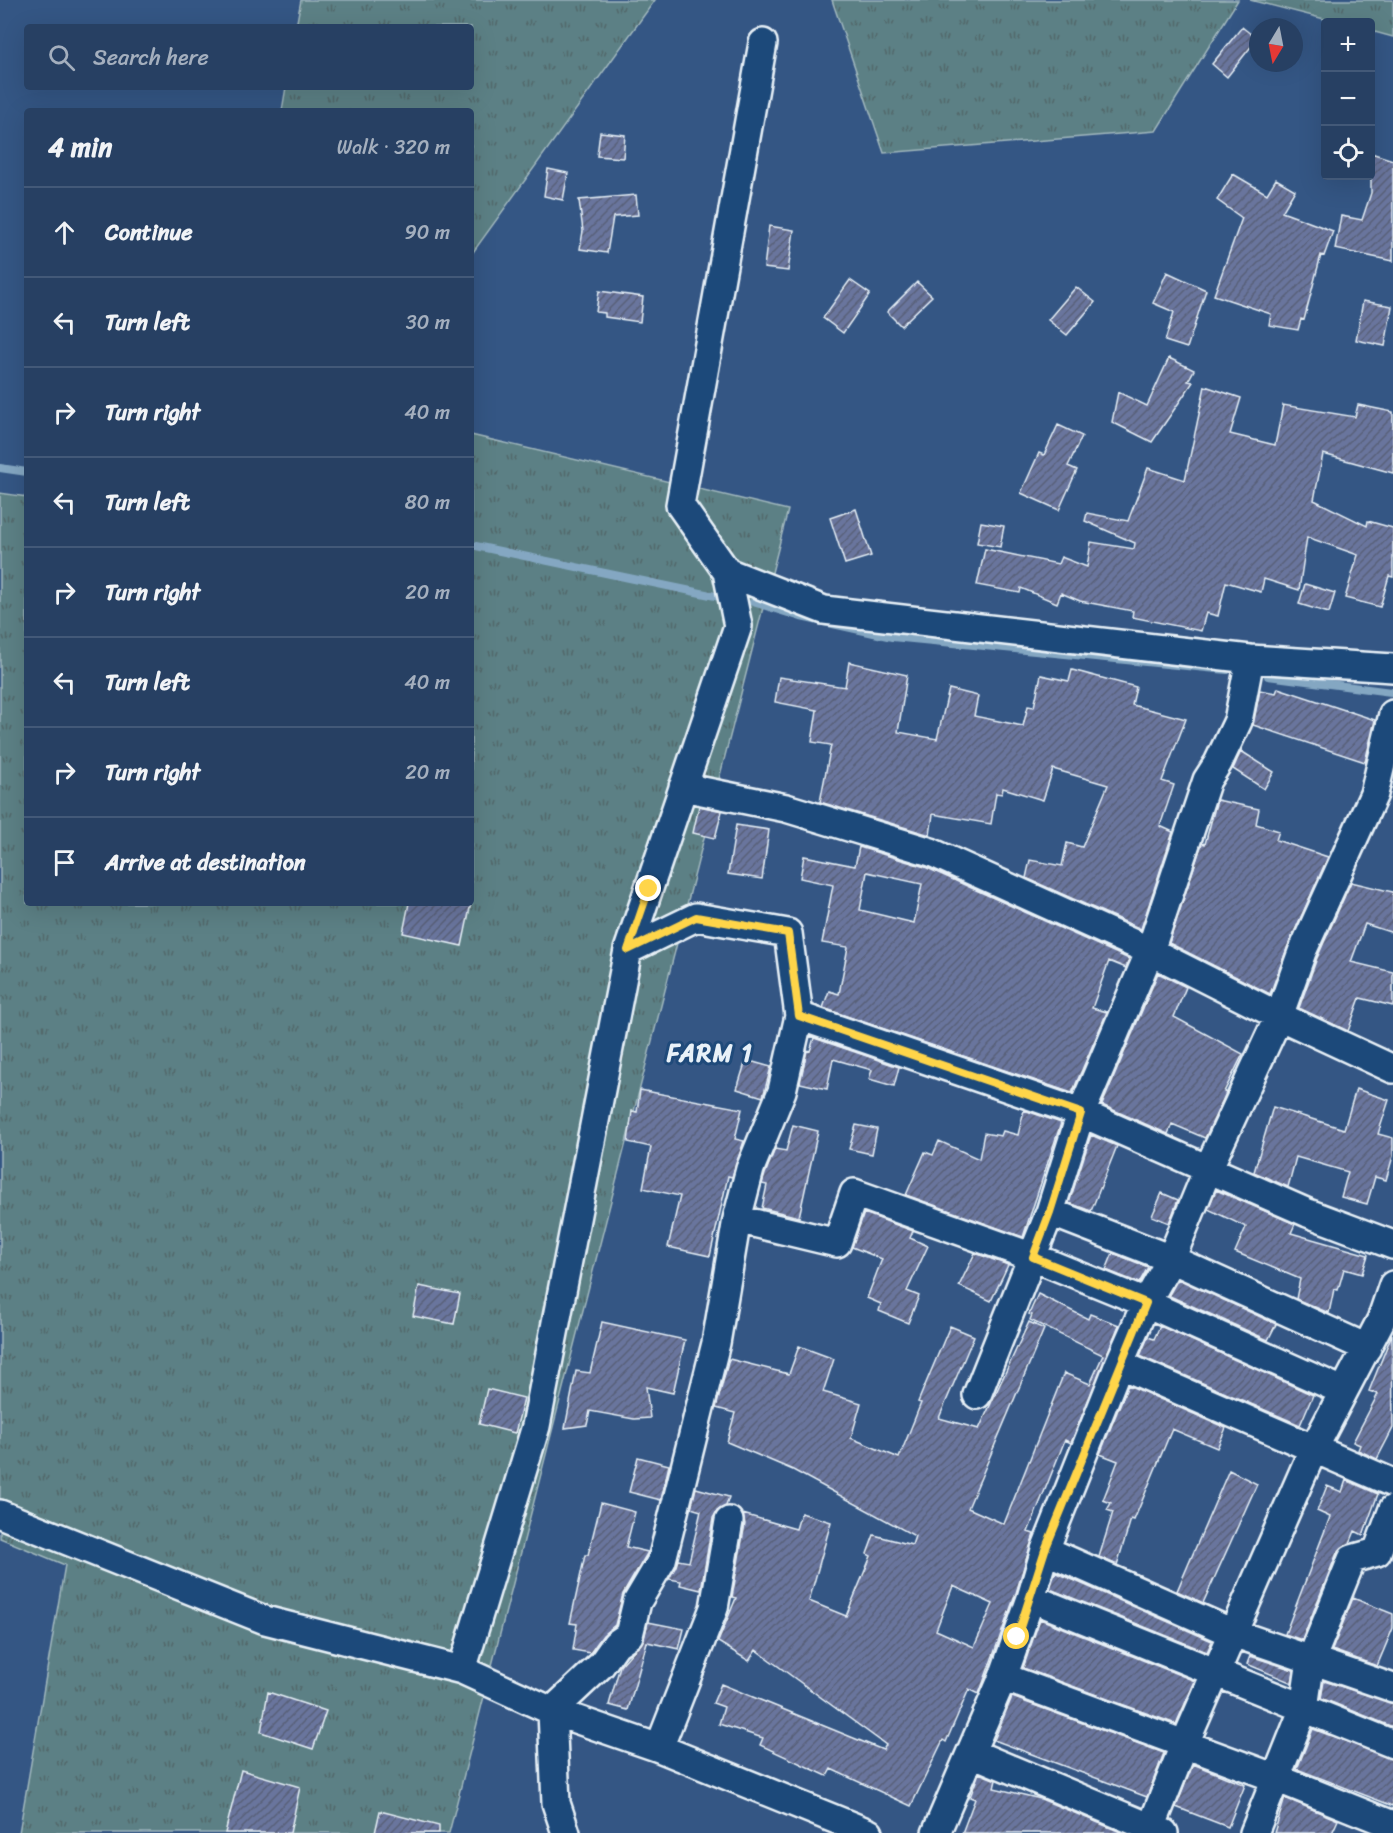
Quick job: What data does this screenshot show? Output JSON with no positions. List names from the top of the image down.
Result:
{
  "districts": ["FARM 1"],
  "north": "bottom",
  "page": {
    "map_buttons": ["+", "−"],
    "search": "Search here",
    "heading": ["4 min", "Walk · 320 m"],
    "list": [
      ["Continue", "90 m"],
      ["Turn left", "30 m"],
      ["Turn right", "40 m"],
      ["Turn left", "80 m"],
      ["Turn right", "20 m"],
      ["Turn left", "40 m"],
      ["Turn right", "20 m"],
      "Arrive at destination"
    ]
  }
}
